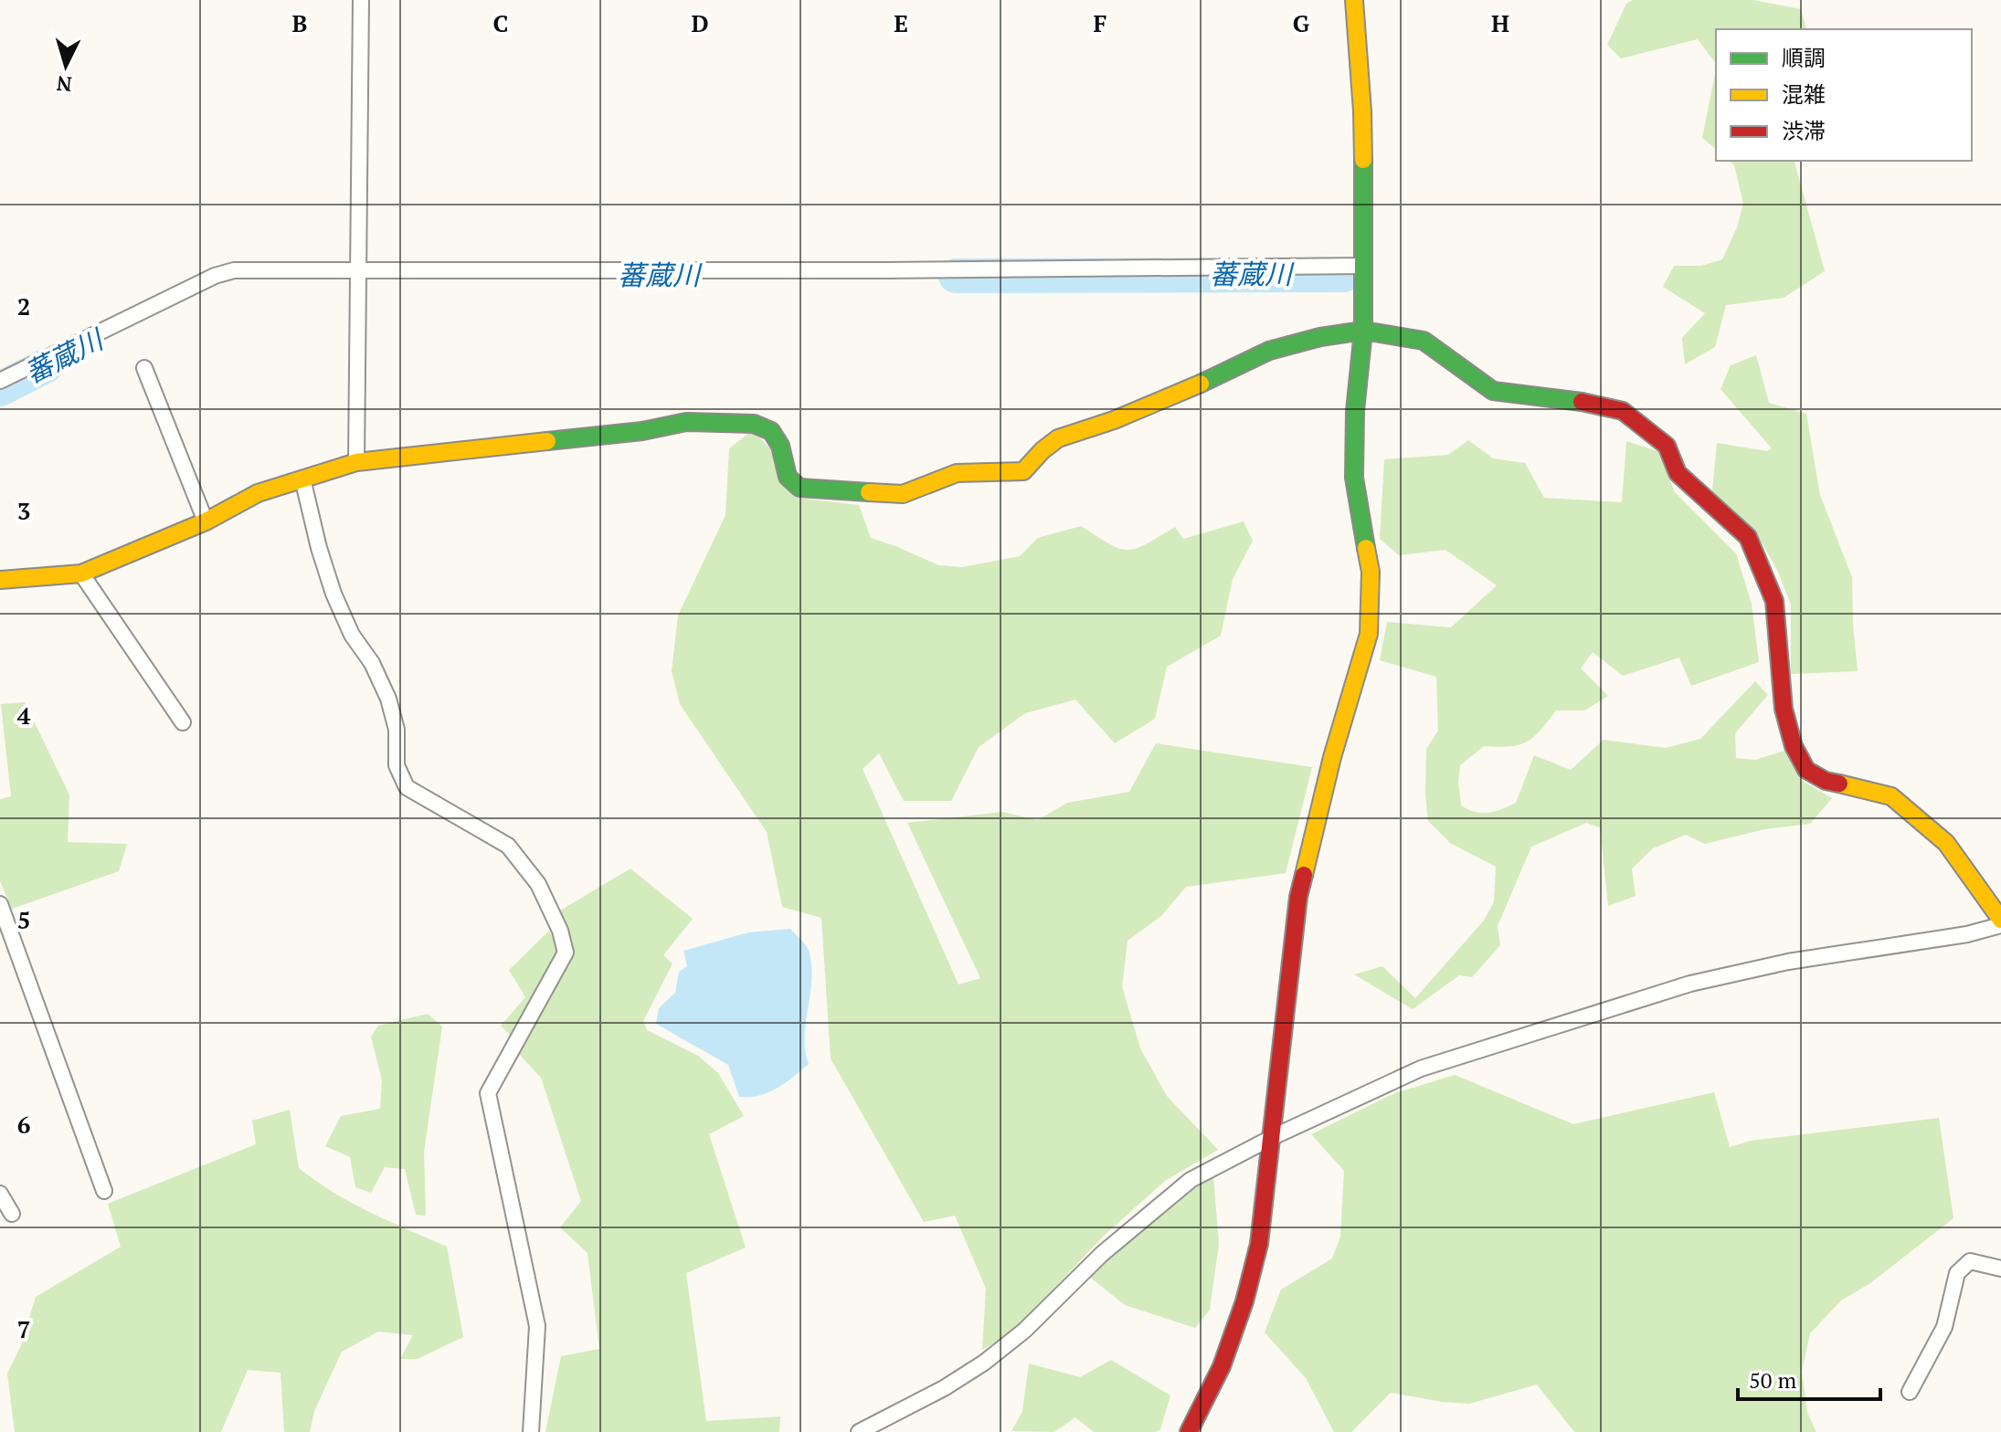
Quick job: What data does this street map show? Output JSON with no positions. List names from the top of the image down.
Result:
{
  "water": ["蕃蔵川"],
  "legend": ["順調", "混雑", "渋滞"],
  "scale_bar": "50 m",
  "north": "bottom",
  "grid": {
    "columns": [
      "B",
      "C",
      "D",
      "E",
      "F",
      "G",
      "H"
    ],
    "rows": [
      "2",
      "3",
      "4",
      "5",
      "6",
      "7"
    ]
  }
}
